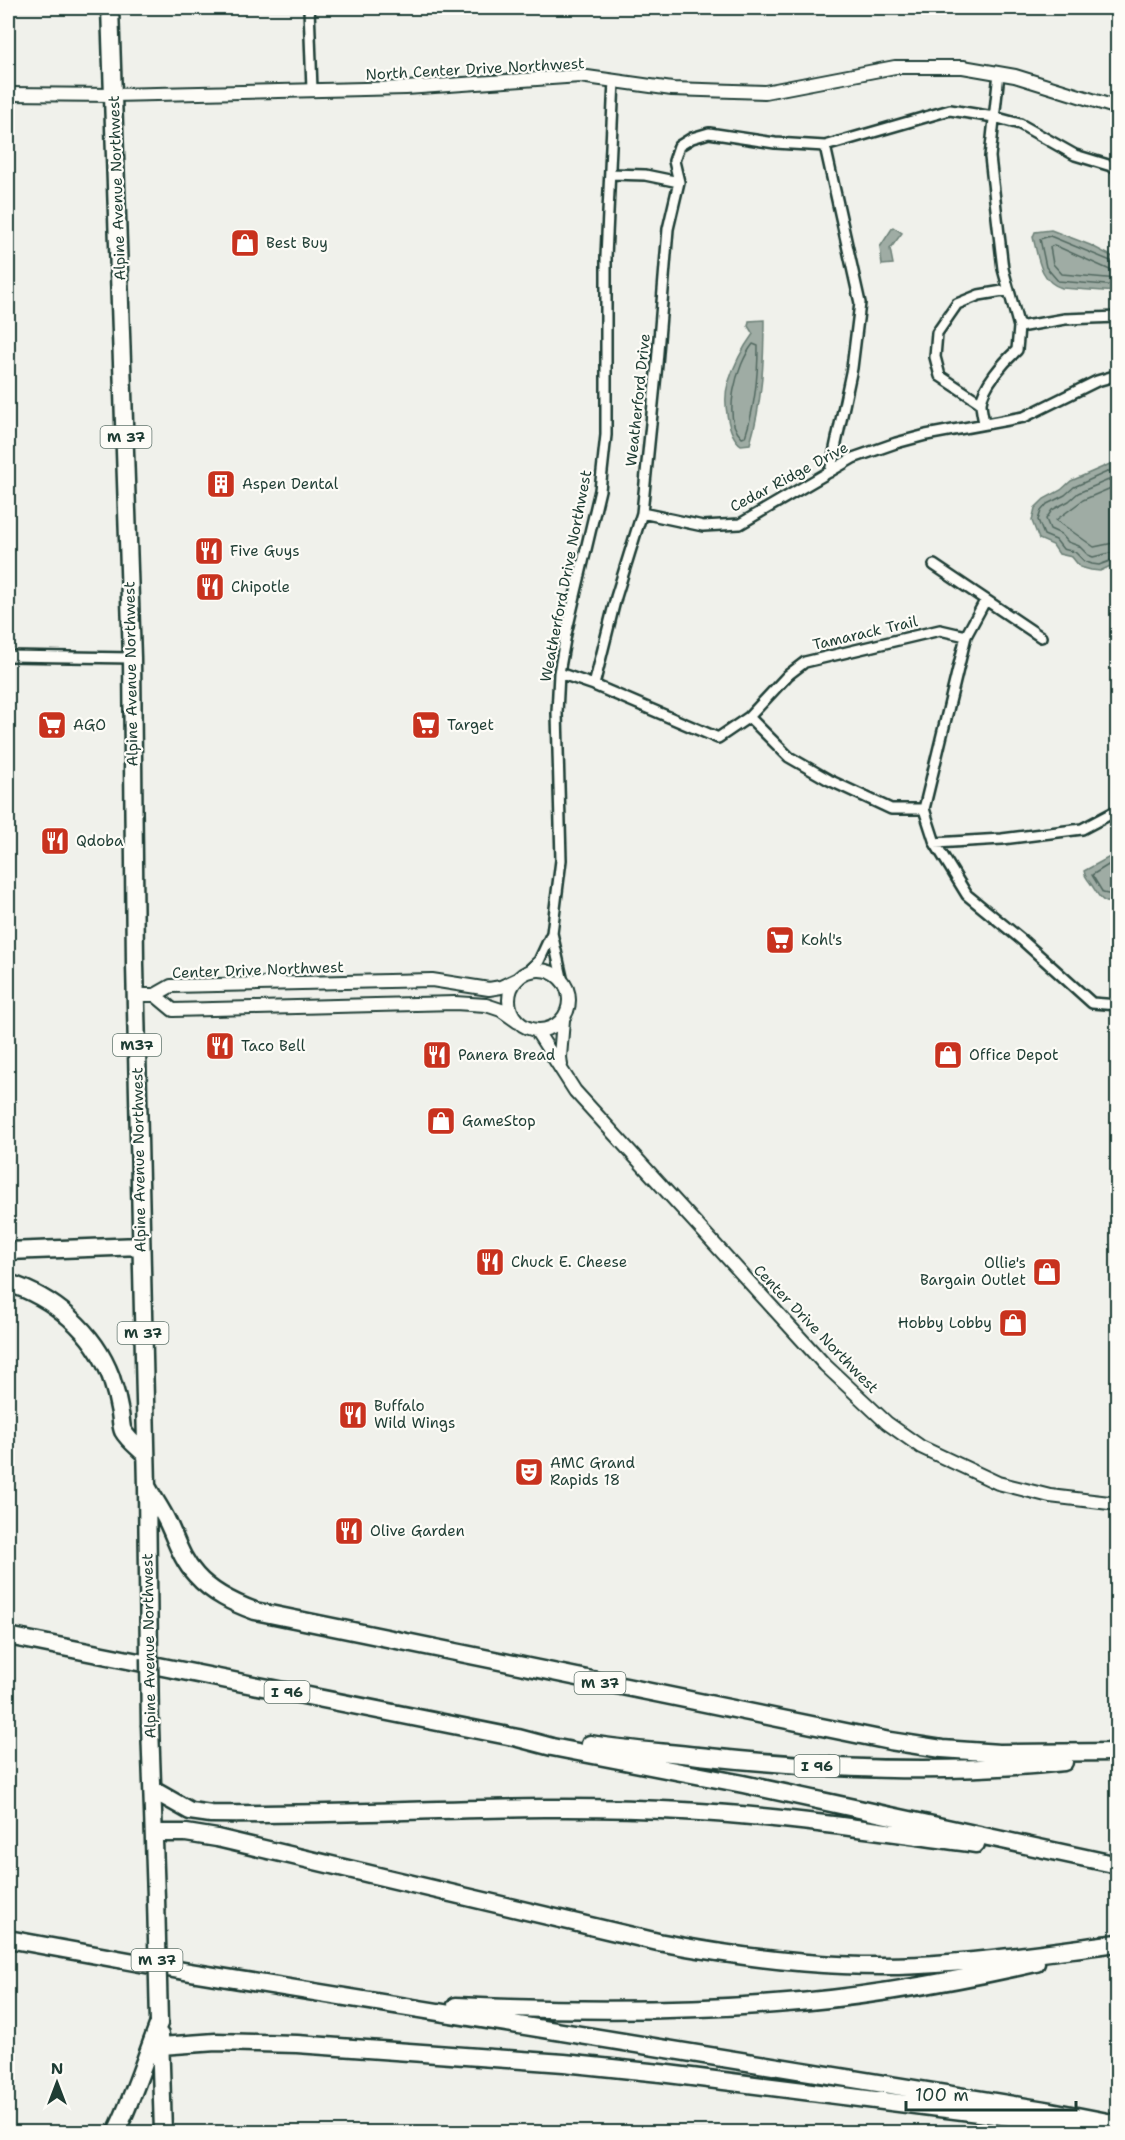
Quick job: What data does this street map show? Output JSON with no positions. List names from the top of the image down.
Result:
{
  "streets": {
    "highway": [
      "Alpine Avenue Northwest",
      "M 37",
      "M37",
      "I 96"
    ],
    "street": [
      "North Center Drive Northwest",
      "Weatherford Drive",
      "Cedar Ridge Drive",
      "Weatherford Drive Northwest",
      "Tamarack Trail",
      "Center Drive Northwest"
    ]
  },
  "crossings": [
    ["North Center Drive Northwest", "Alpine Avenue Northwest"],
    ["North Center Drive Northwest", "Weatherford Drive Northwest"],
    ["Alpine Avenue Northwest", "M 37"],
    ["Weatherford Drive", "Cedar Ridge Drive"],
    ["Weatherford Drive", "Tamarack Trail"],
    ["M 37", "I 96"],
    ["Weatherford Drive Northwest", "Tamarack Trail"],
    ["Weatherford Drive Northwest", "Center Drive Northwest"]
  ],
  "places": {
    "shop": [
      "Best Buy",
      "Office Depot",
      "GameStop",
      "Ollie's Bargain Outlet",
      "Hobby Lobby"
    ],
    "building": ["Aspen Dental"],
    "restaurant": [
      "Five Guys",
      "Chipotle",
      "Qdoba",
      "Taco Bell",
      "Panera Bread",
      "Chuck E. Cheese",
      "Buffalo Wild Wings",
      "Olive Garden"
    ],
    "supermarket": ["AGO", "Target", "Kohl's"],
    "theatre": ["AMC Grand Rapids 18"]
  },
  "scale_bar": "100 m",
  "north": "top"
}
